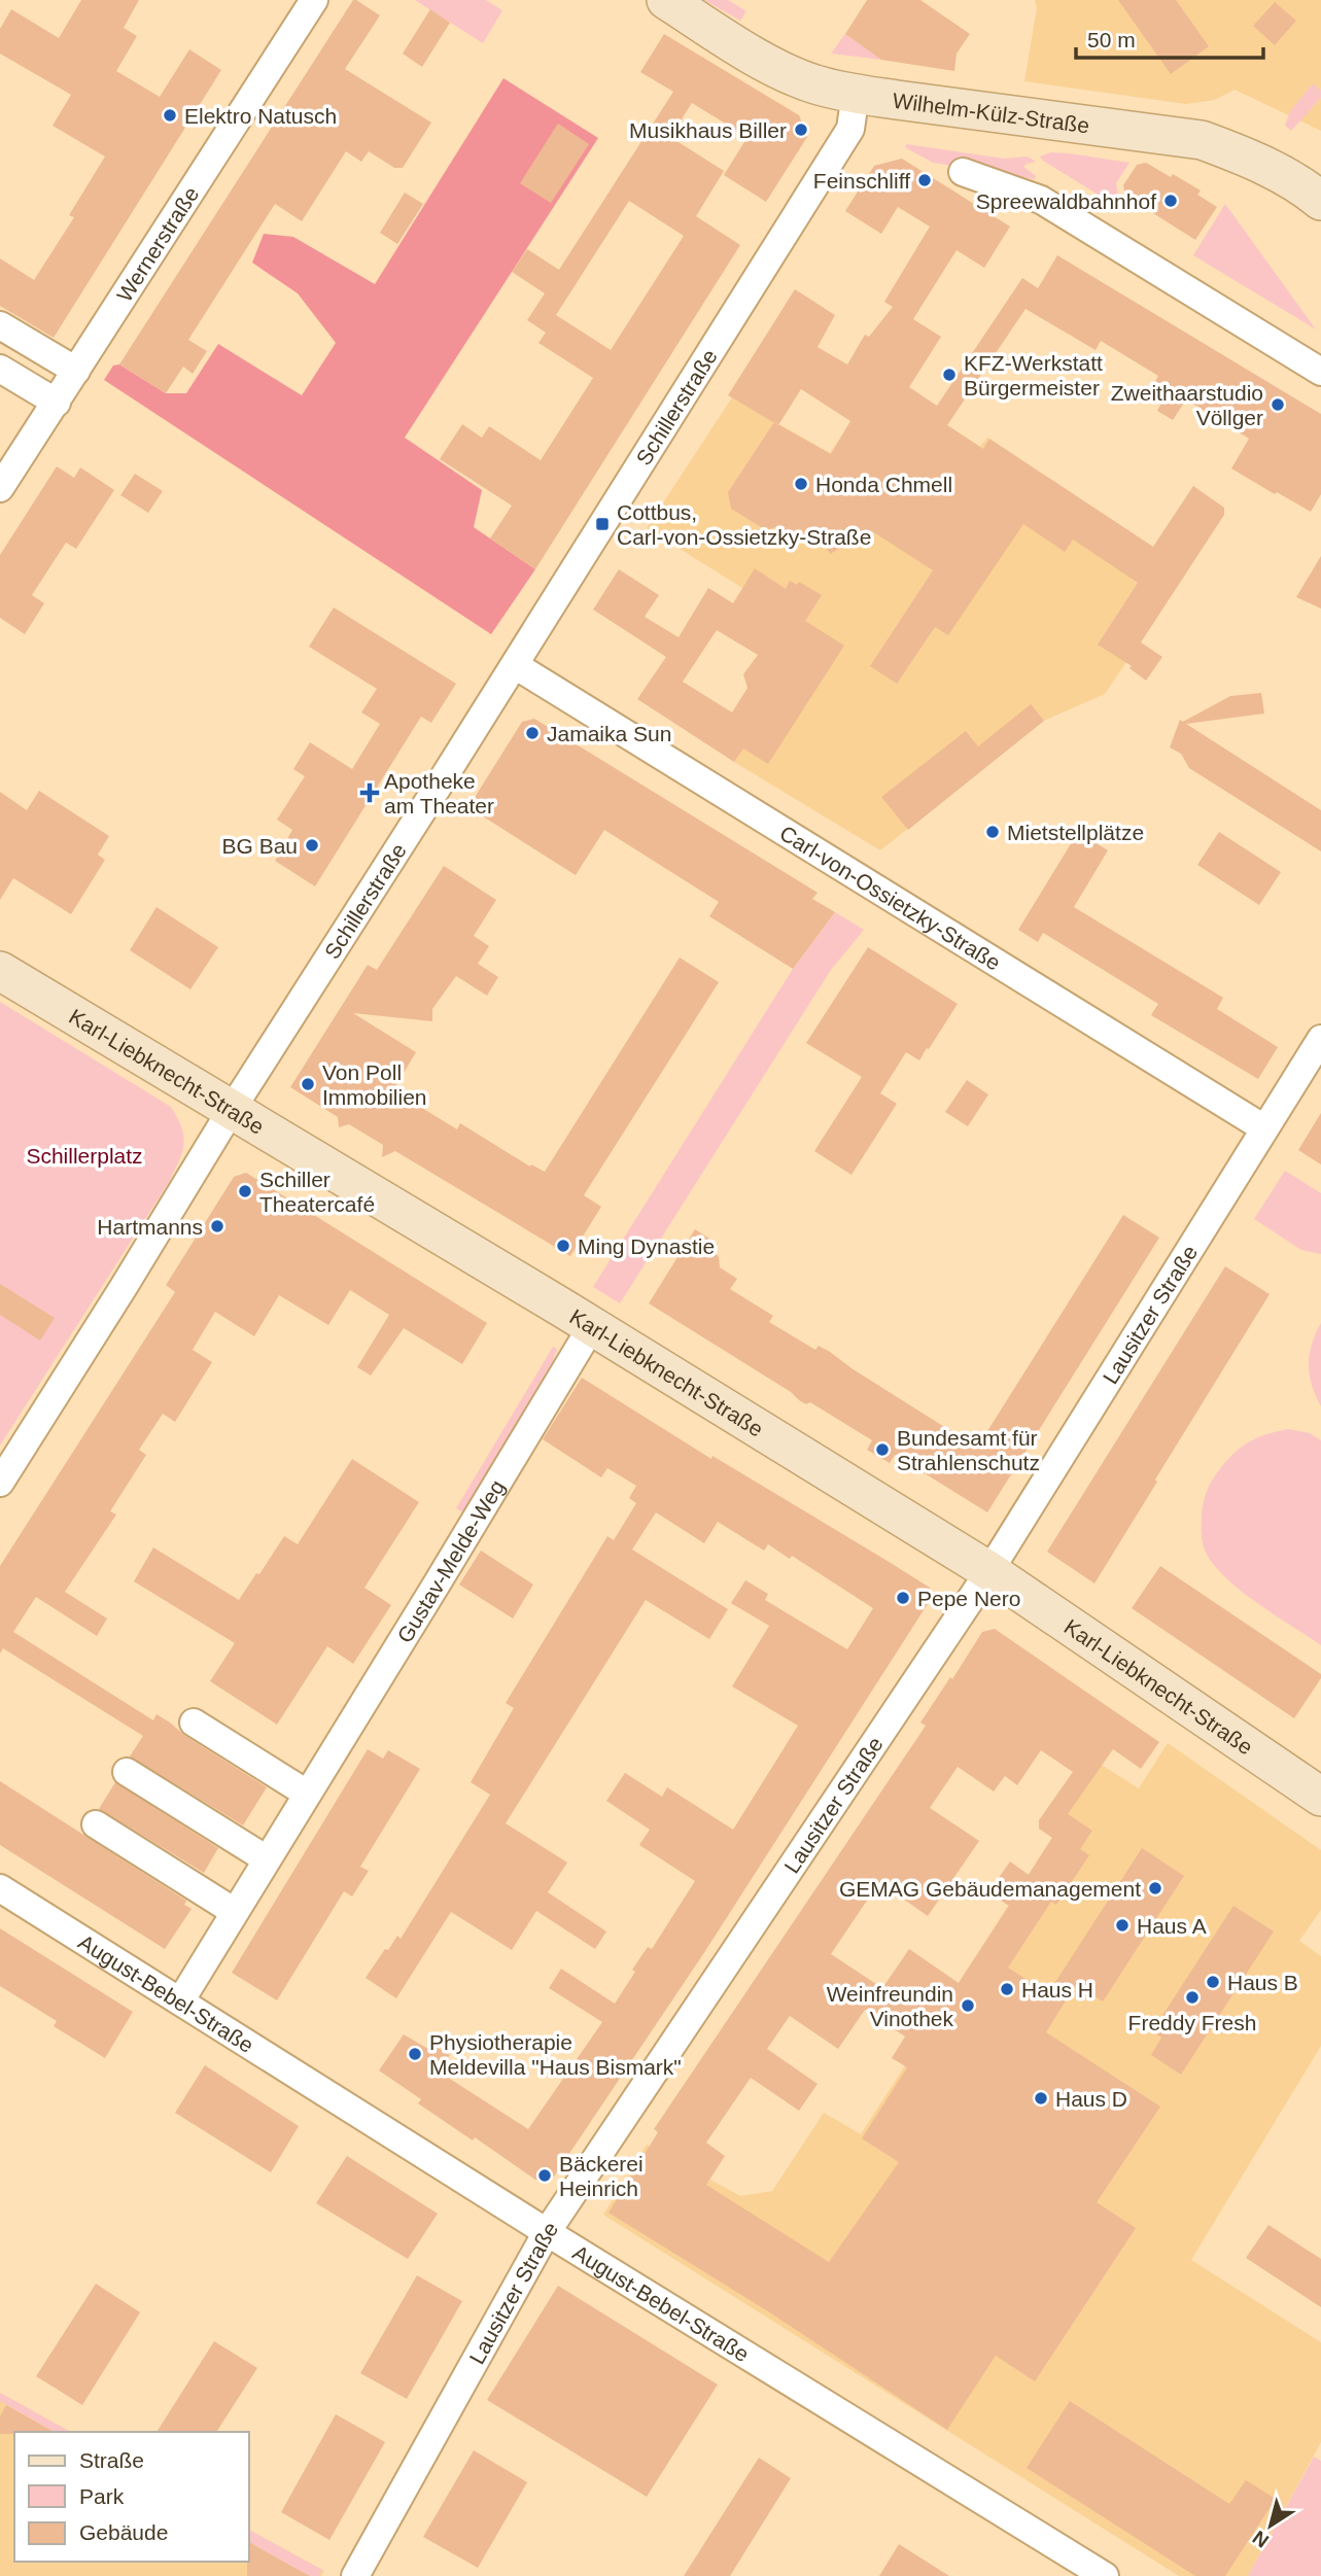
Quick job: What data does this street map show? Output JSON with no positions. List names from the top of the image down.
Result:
{
  "streets": {
    "main road": ["Wilhelm-Külz-Straße", "Karl-Liebknecht-Straße"],
    "street": [
      "Wernerstraße",
      "Schillerstraße",
      "Carl-von-Ossietzky-Straße",
      "Lausitzer Straße",
      "Gustav-Melde-Weg",
      "August-Bebel-Straße"
    ]
  },
  "crossings": [
    ["Wilhelm-Külz-Straße", "Schillerstraße"],
    ["Schillerstraße", "Carl-von-Ossietzky-Straße"],
    ["Schillerstraße", "Karl-Liebknecht-Straße"],
    ["Carl-von-Ossietzky-Straße", "Lausitzer Straße"],
    ["Karl-Liebknecht-Straße", "Lausitzer Straße"],
    ["Karl-Liebknecht-Straße", "Gustav-Melde-Weg"],
    ["Lausitzer Straße", "August-Bebel-Straße"],
    ["Gustav-Melde-Weg", "August-Bebel-Straße"]
  ],
  "parks": ["Schillerplatz"],
  "places": {
    "other": [
      "Elektro Natusch",
      "Musikhaus Biller",
      "Feinschliff",
      "Spreewaldbahnhof",
      "KFZ-Werkstatt Bürgermeister",
      "Zweithaarstudio Völlger",
      "Honda Chmell",
      "Jamaika Sun",
      "Mietstellplätze",
      "BG Bau",
      "Von Poll Immobilien",
      "Schiller Theatercafé",
      "Hartmanns",
      "Ming Dynastie",
      "Bundesamt für Strahlenschutz",
      "Pepe Nero",
      "GEMAG Gebäudemanagement",
      "Haus A",
      "Haus B",
      "Haus H",
      "Freddy Fresh",
      "Weinfreundin Vinothek",
      "Physiotherapie Meldevilla \"Haus Bismark\"",
      "Haus D",
      "Bäckerei Heinrich"
    ],
    "transit": ["Cottbus, Carl-von-Ossietzky-Straße"],
    "health": ["Apotheke am Theater"]
  },
  "legend": ["Straße", "Park", "Gebäude"],
  "scale_bar": "50 m",
  "north": "bottom left"
}
